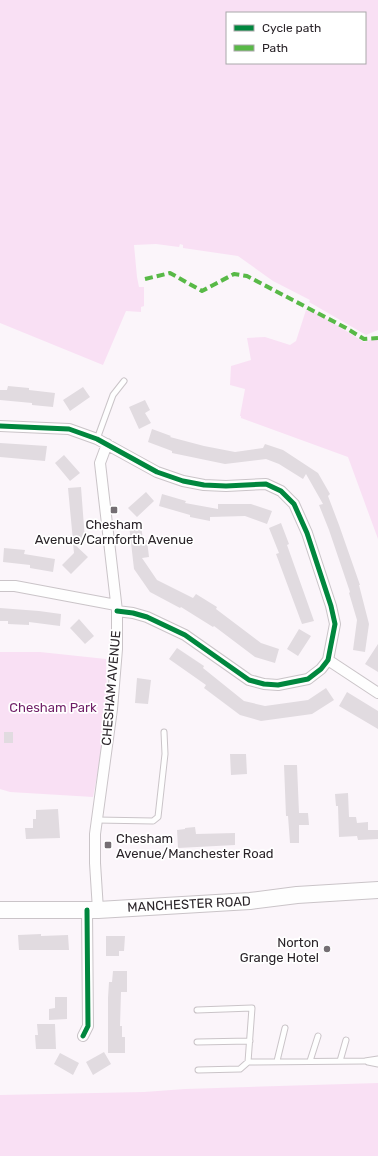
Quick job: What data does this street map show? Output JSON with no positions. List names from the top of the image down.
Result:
{
  "streets": {
    "main road": ["MANCHESTER ROAD"],
    "street": ["CHESHAM AVENUE"]
  },
  "crossings": [
    ["CHESHAM AVENUE", "MANCHESTER ROAD"]
  ],
  "parks": ["Chesham Park"],
  "places": {
    "transit": ["Chesham Avenue/Carnforth Avenue", "Chesham Avenue/Manchester Road"],
    "other": ["Norton Grange Hotel"]
  },
  "legend": ["Cycle path", "Path"]
}
